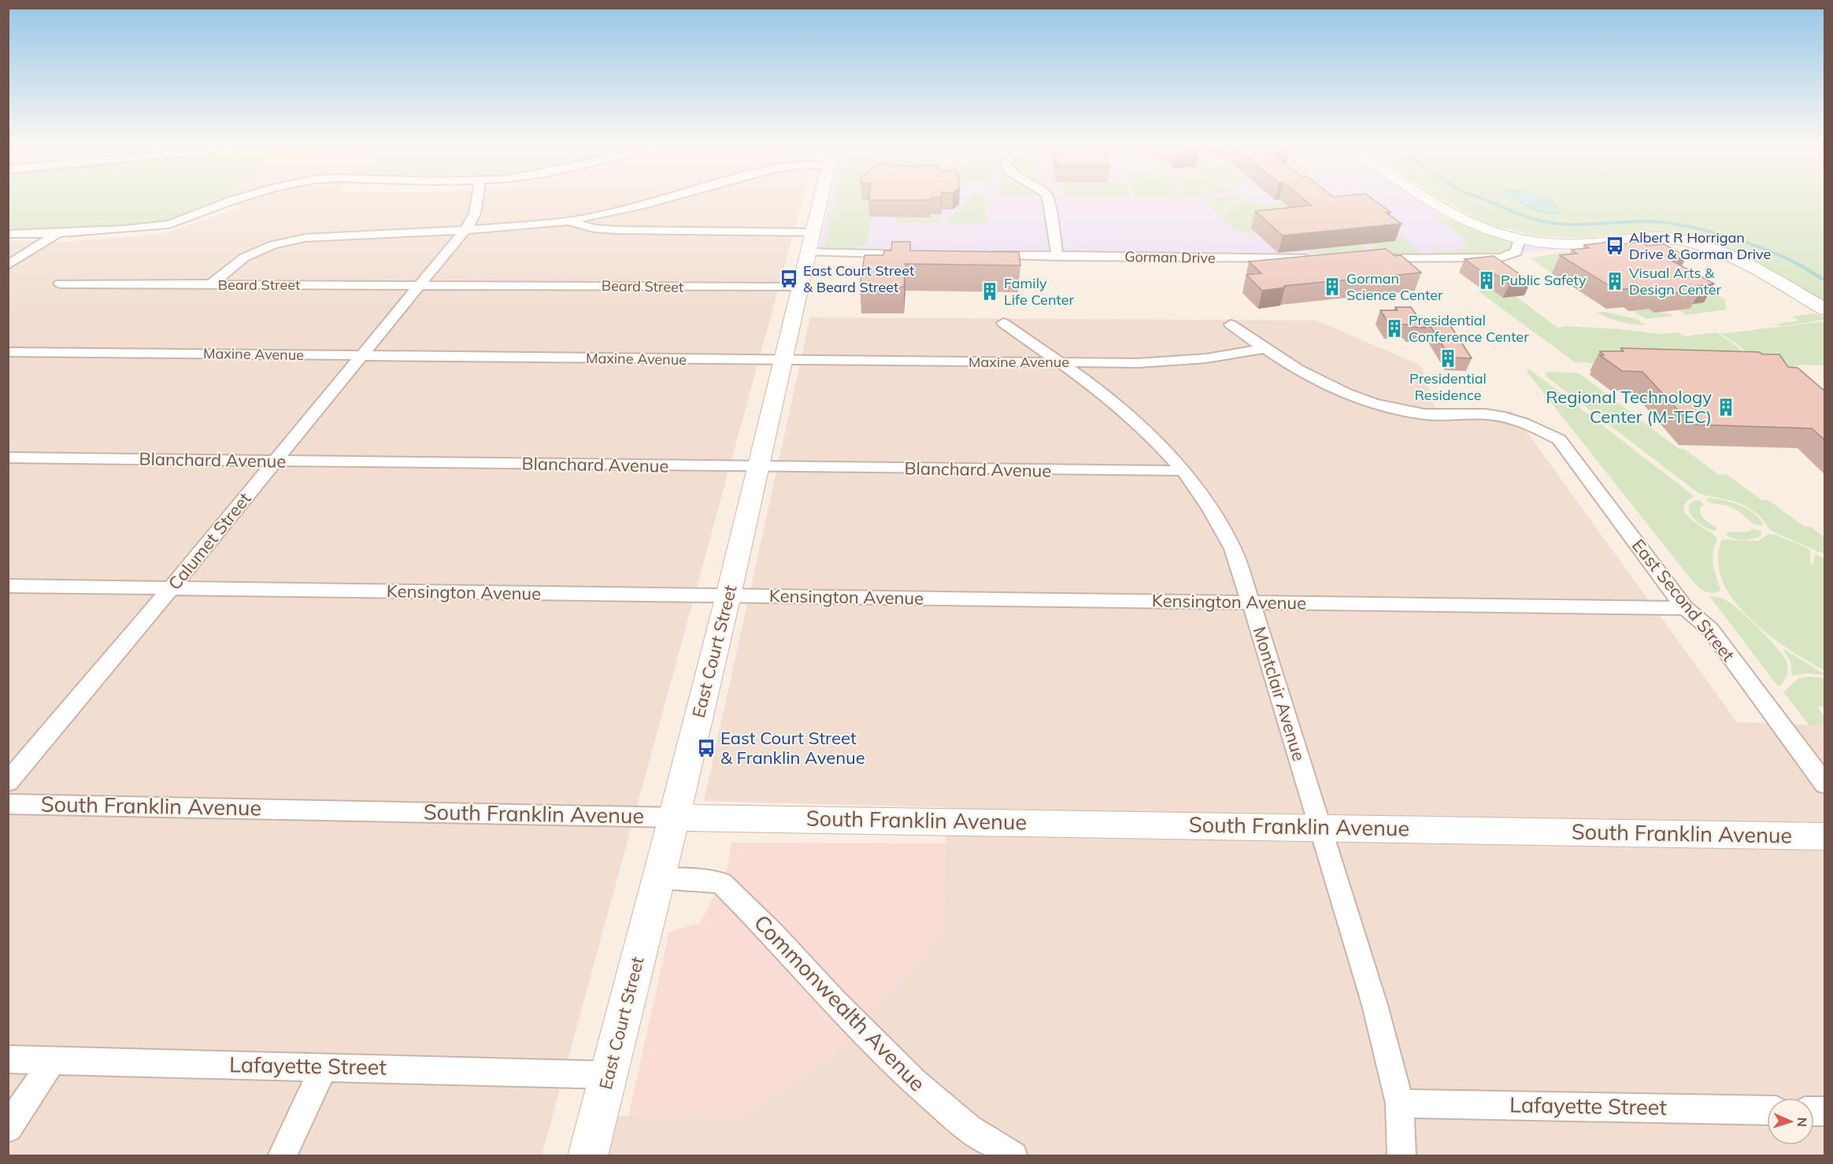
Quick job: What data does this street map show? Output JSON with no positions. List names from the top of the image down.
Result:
{
  "streets": {
    "street": [
      "Gorman Drive",
      "Beard Street",
      "Maxine Avenue",
      "Blanchard Avenue",
      "Calumet Street",
      "Kensington Avenue",
      "East Second Street",
      "East Court Street",
      "Montclair Avenue",
      "South Franklin Avenue",
      "Commonwealth Avenue",
      "Lafayette Street"
    ]
  },
  "crossings": [
    ["Beard Street", "Calumet Street"],
    ["Beard Street", "East Court Street"],
    ["Maxine Avenue", "Calumet Street"],
    ["Maxine Avenue", "East Second Street"],
    ["Maxine Avenue", "East Court Street"],
    ["Maxine Avenue", "Montclair Avenue"],
    ["Blanchard Avenue", "Calumet Street"],
    ["Blanchard Avenue", "East Court Street"],
    ["Blanchard Avenue", "Montclair Avenue"],
    ["Calumet Street", "Kensington Avenue"],
    ["Kensington Avenue", "East Second Street"],
    ["Kensington Avenue", "East Court Street"],
    ["Kensington Avenue", "Montclair Avenue"],
    ["East Court Street", "South Franklin Avenue"],
    ["East Court Street", "Commonwealth Avenue"],
    ["East Court Street", "Lafayette Street"],
    ["Montclair Avenue", "South Franklin Avenue"],
    ["Montclair Avenue", "Lafayette Street"]
  ],
  "places": {
    "bus stop": ["Albert R Horrigan Drive & Gorman Drive", "East Court Street & Beard Street", "East Court Street & Franklin Avenue"],
    "building": [
      "Public Safety",
      "Visual Arts & Design Center",
      "Gorman Science Center",
      "Family Life Center",
      "Presidential Conference Center",
      "Presidential Residence",
      "Regional Technology Center (M-TEC)"
    ]
  },
  "north": "right"
}
